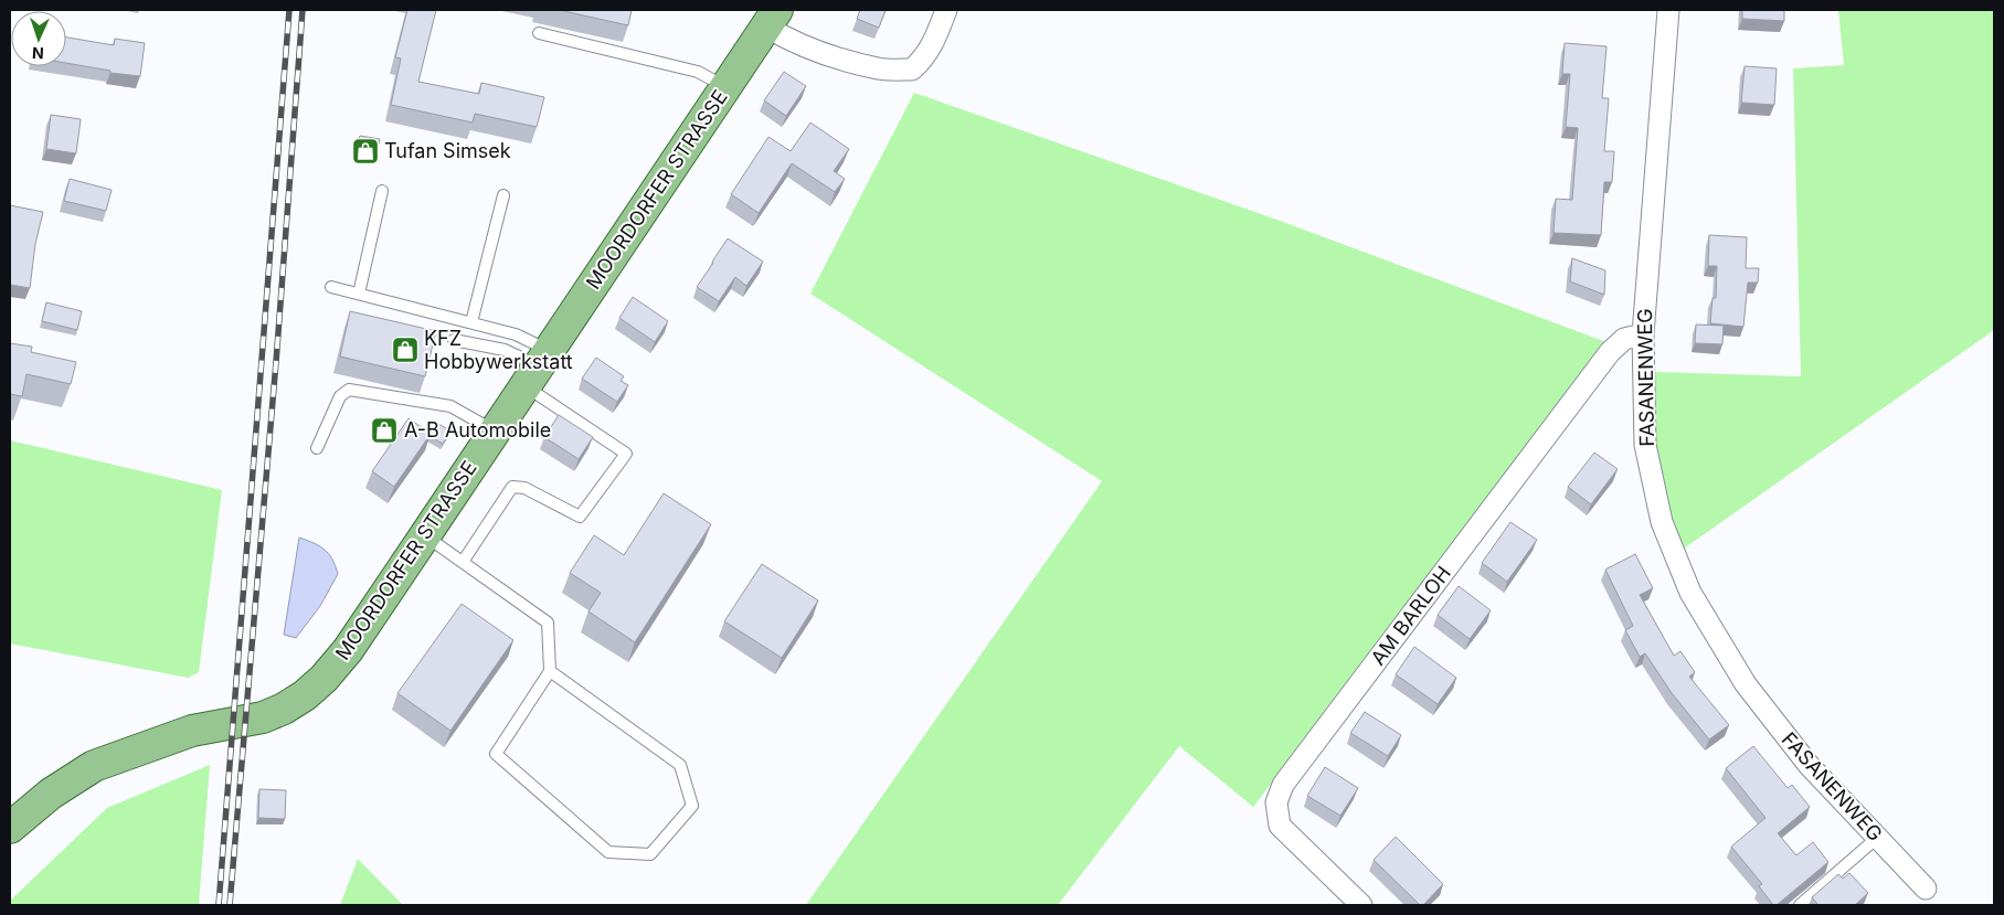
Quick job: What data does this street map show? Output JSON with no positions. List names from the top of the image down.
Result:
{
  "streets": {
    "main road": ["MOORDORFER STRASSE"],
    "street": ["FASANENWEG", "AM BARLOH"]
  },
  "crossings": [
    ["FASANENWEG", "AM BARLOH"]
  ],
  "places": {
    "shop": ["Tufan Simsek", "KFZ Hobbywerkstatt", "A-B Automobile"]
  },
  "north": "bottom"
}
